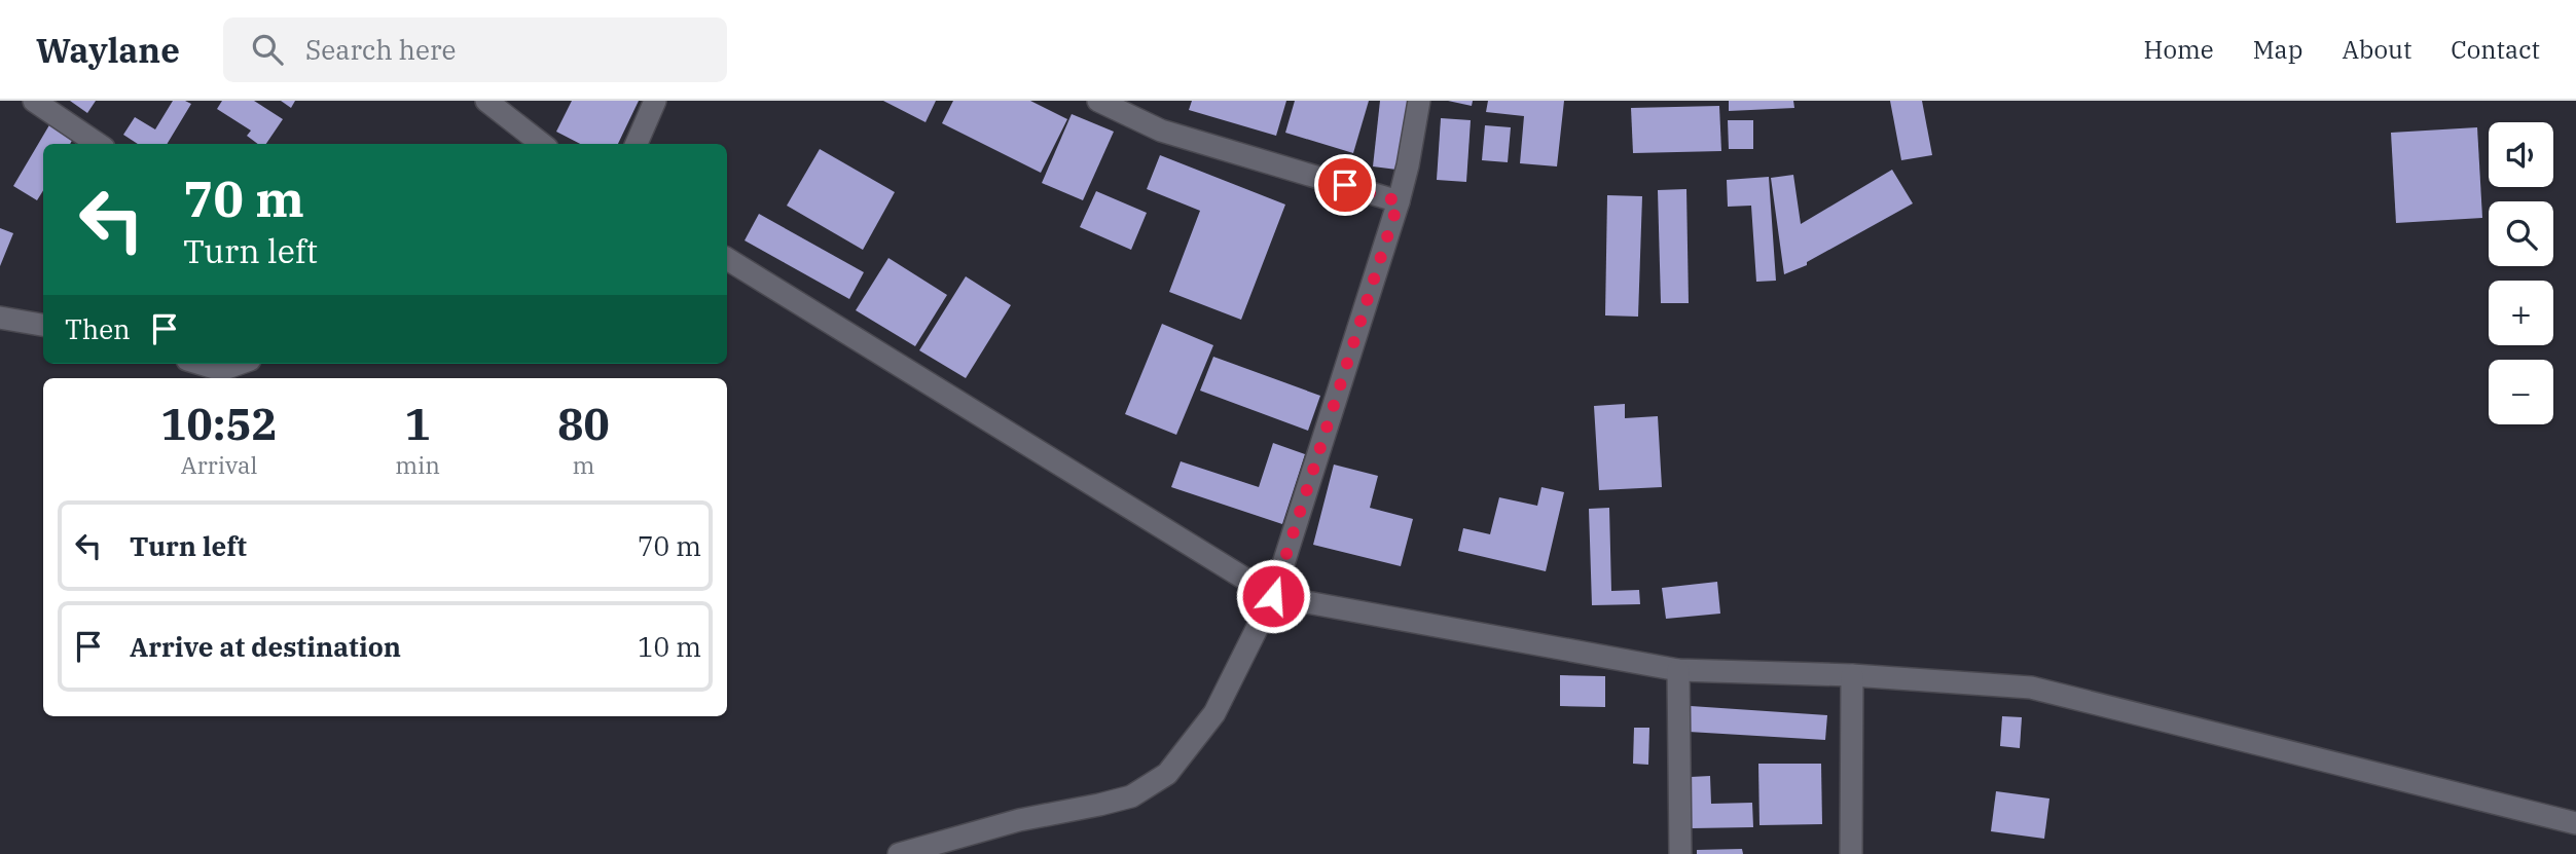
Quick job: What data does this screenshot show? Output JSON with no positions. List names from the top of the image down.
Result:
{
  "page": {
    "header": "Waylane",
    "search": "Search here",
    "nav": [
      "Home",
      "Map",
      "About",
      "Contact"
    ],
    "map_buttons": ["+", "−"],
    "turn": ["70 m", "Turn left"],
    "then": "Then",
    "eta": [
      "10:52",
      "Arrival",
      "1",
      "min",
      "80",
      "m"
    ],
    "list": [
      {
        "name": "Turn left",
        "value": "70 m"
      },
      {
        "name": "Arrive at destination",
        "value": "10 m"
      }
    ]
  }
}
